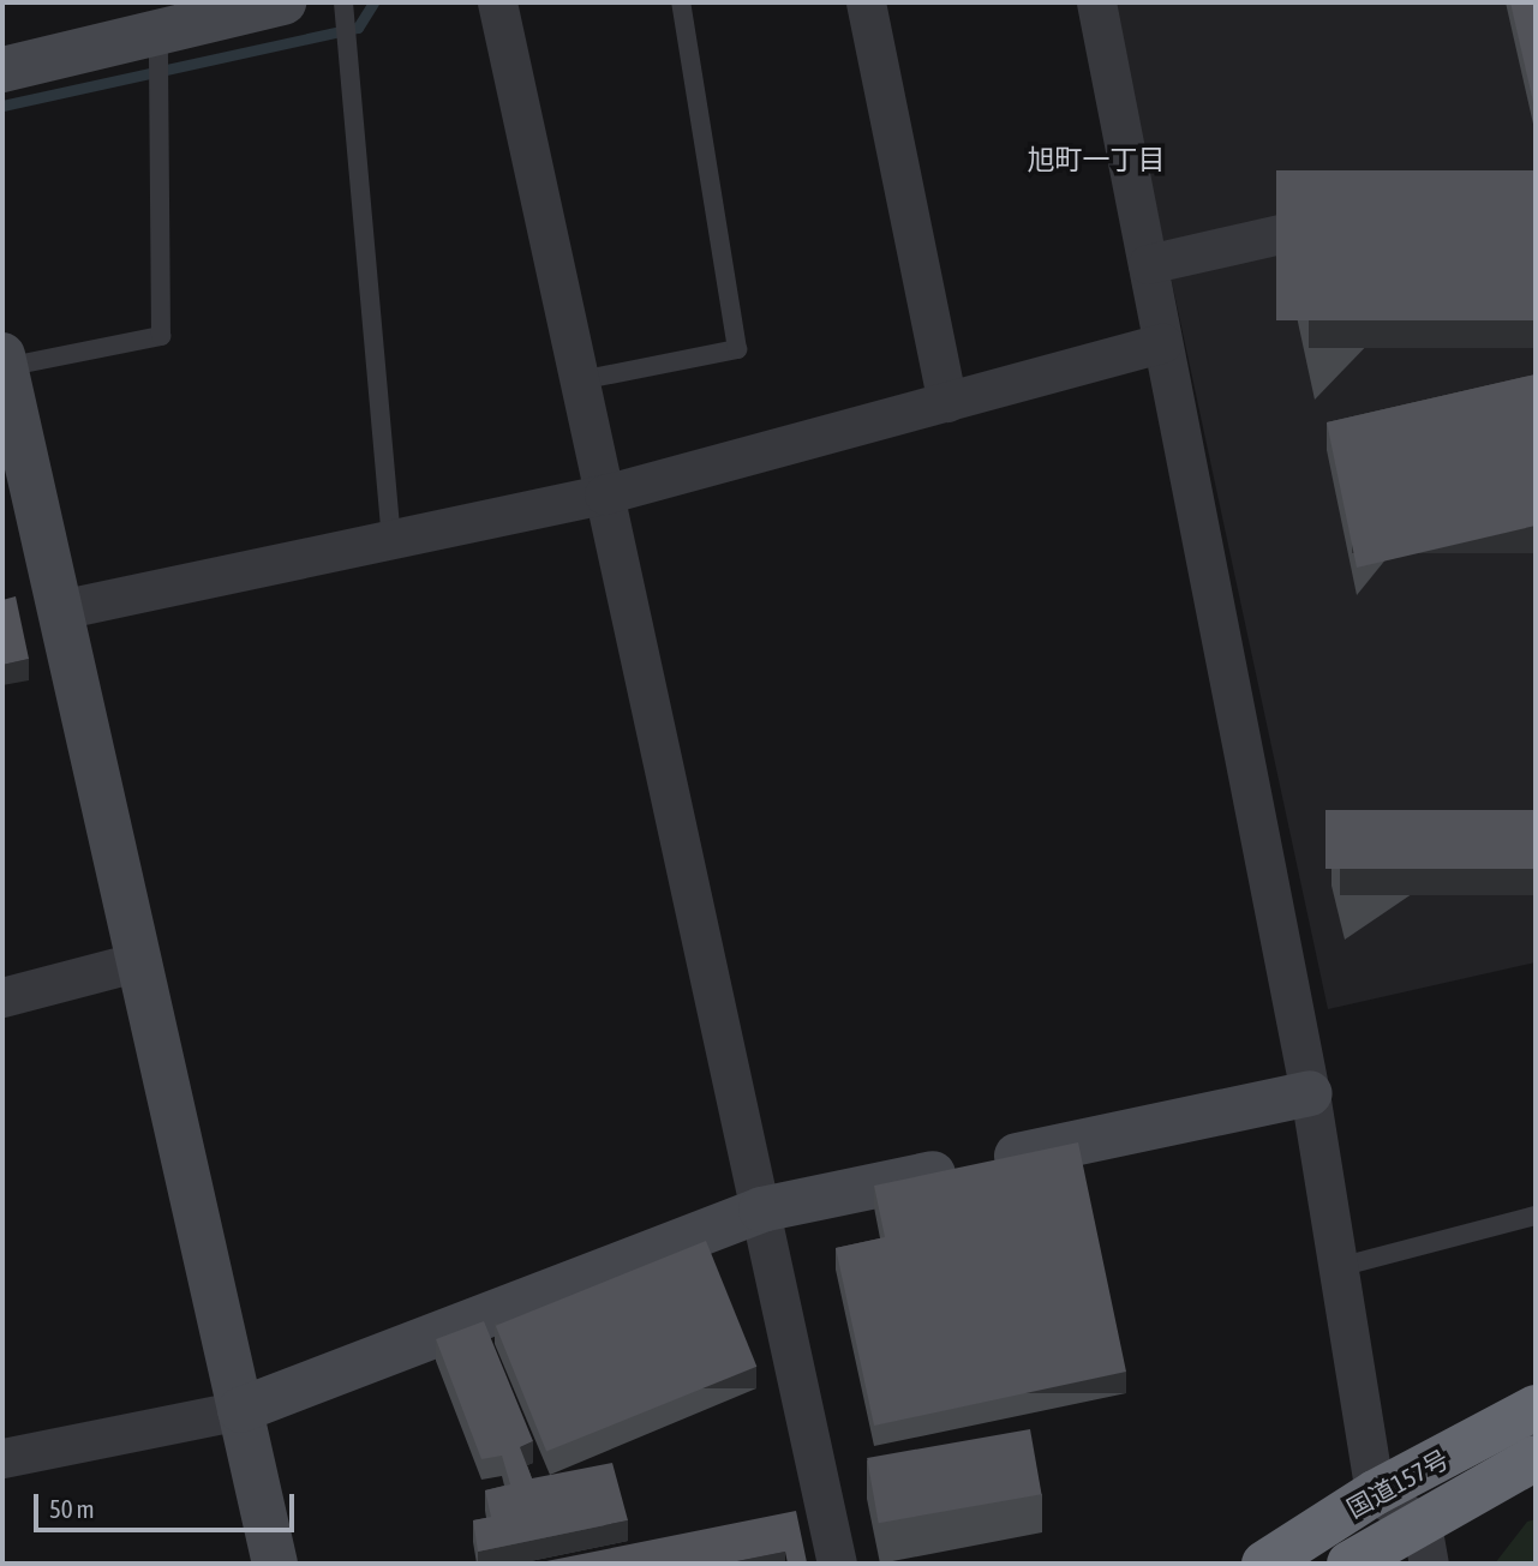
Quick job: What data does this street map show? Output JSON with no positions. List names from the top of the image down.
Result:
{
  "streets": {
    "highway": ["国道157号"]
  },
  "districts": ["旭町一丁目"],
  "scale_bar": "50 m"
}
